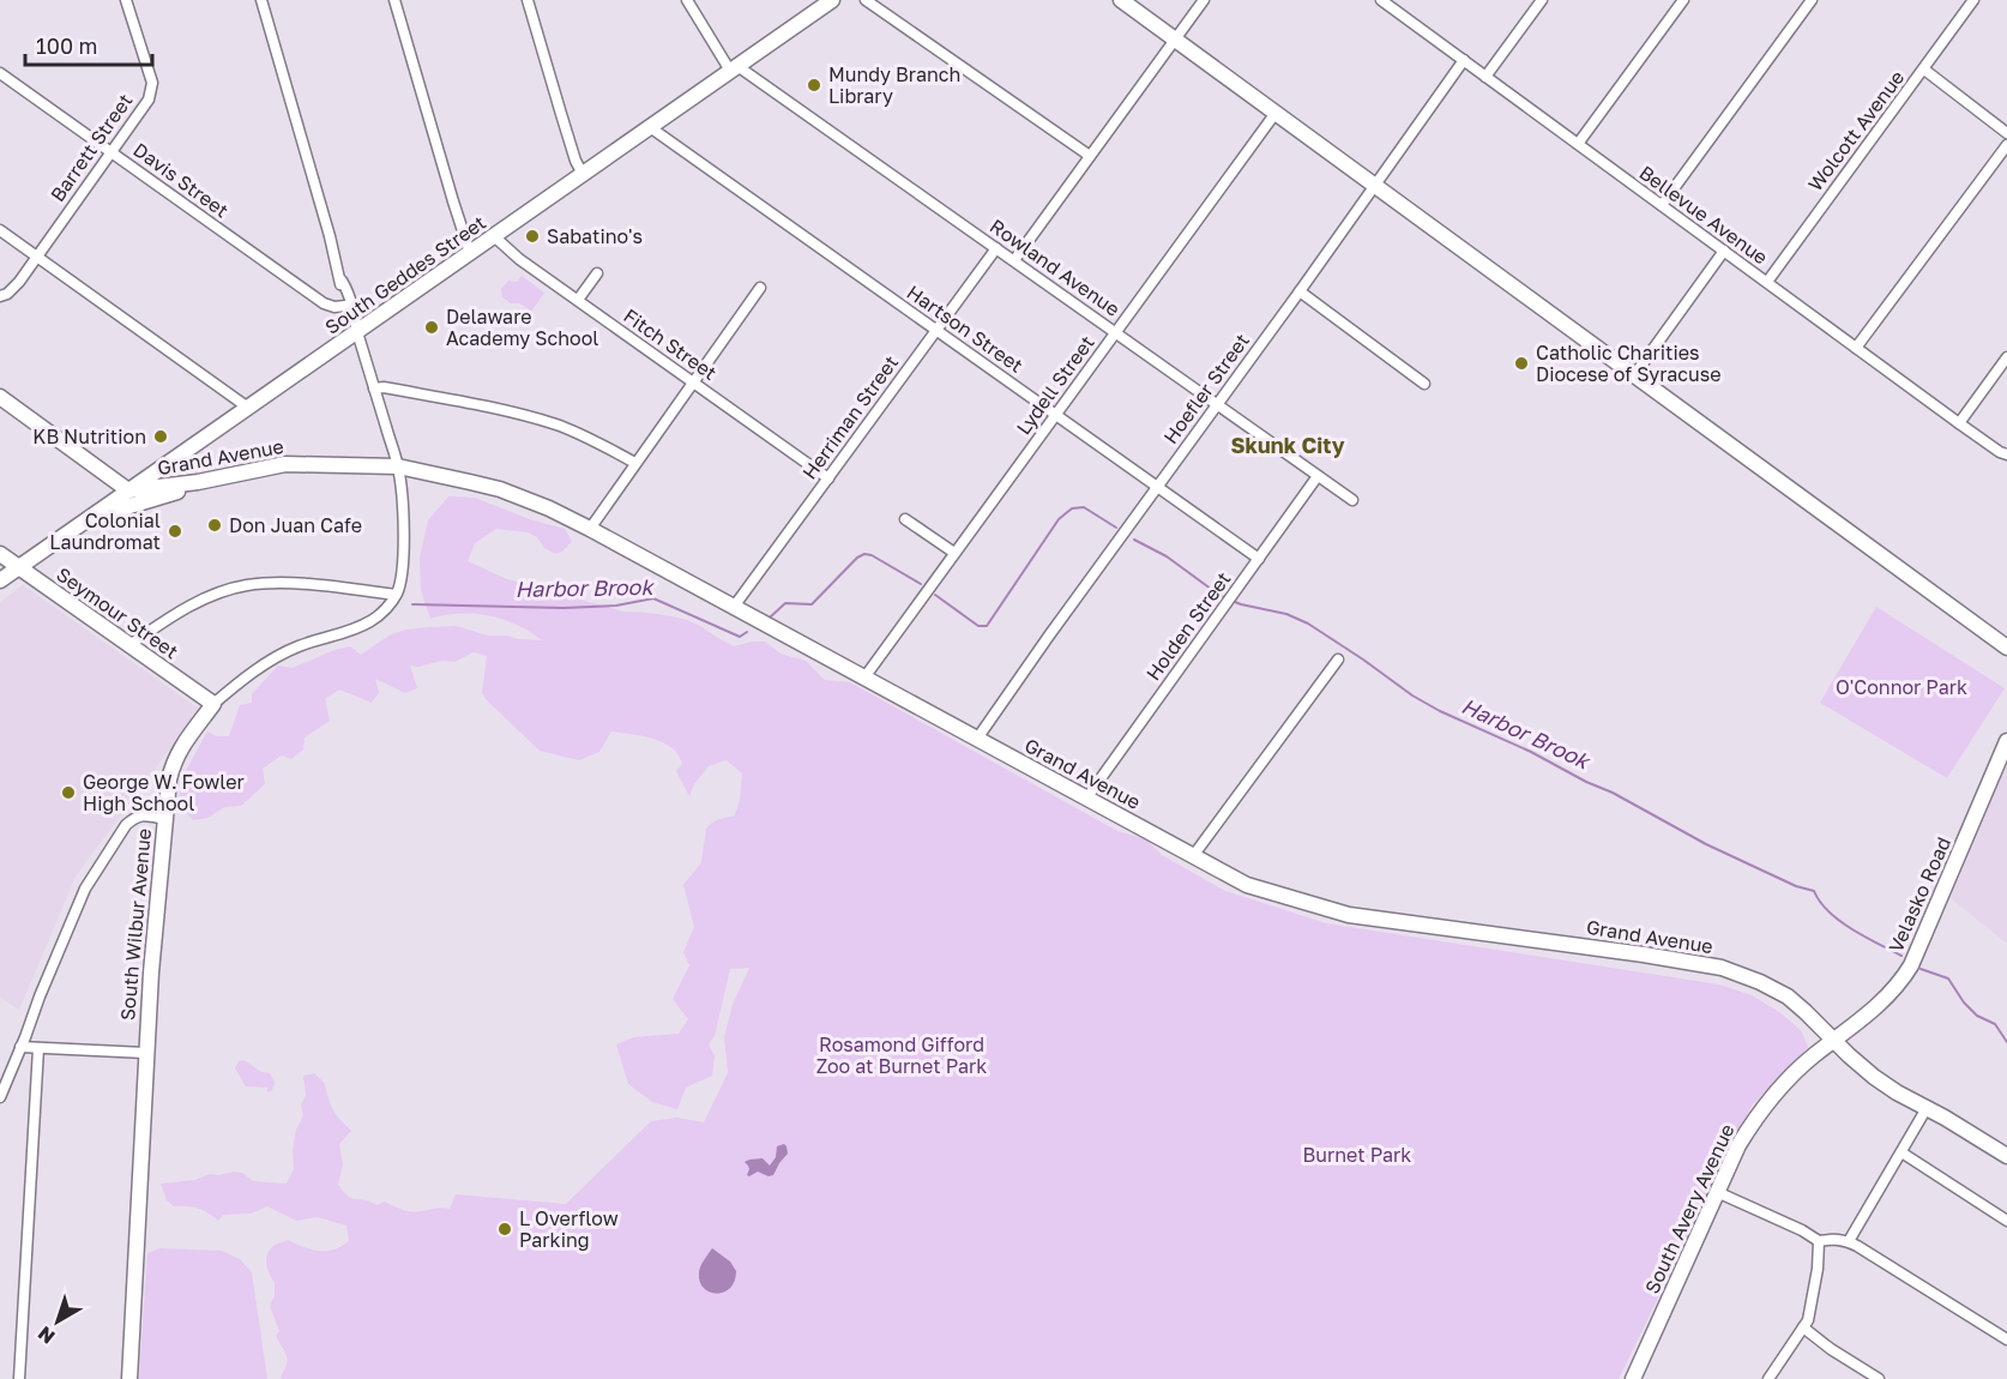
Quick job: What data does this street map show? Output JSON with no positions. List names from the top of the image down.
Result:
{
  "streets": {
    "street": [
      "Wolcott Avenue",
      "Barrett Street",
      "Davis Street",
      "Bellevue Avenue",
      "Rowland Avenue",
      "South Geddes Street",
      "Hartson Street",
      "Fitch Street",
      "Lydell Street",
      "Hoefler Street",
      "Herriman Street",
      "Grand Avenue",
      "Seymour Street",
      "Holden Street",
      "Velasko Road",
      "South Wilbur Avenue",
      "South Avery Avenue"
    ]
  },
  "crossings": [
    ["Wolcott Avenue", "Bellevue Avenue"],
    ["Barrett Street", "Davis Street"],
    ["Bellevue Avenue", "Hoefler Street"],
    ["Rowland Avenue", "South Geddes Street"],
    ["Rowland Avenue", "Lydell Street"],
    ["Rowland Avenue", "Hoefler Street"],
    ["Rowland Avenue", "Herriman Street"],
    ["Rowland Avenue", "Holden Street"],
    ["South Geddes Street", "Hartson Street"],
    ["South Geddes Street", "Fitch Street"],
    ["South Geddes Street", "Grand Avenue"],
    ["South Geddes Street", "Seymour Street"],
    ["Hartson Street", "Lydell Street"],
    ["Hartson Street", "Hoefler Street"],
    ["Hartson Street", "Herriman Street"],
    ["Hartson Street", "Holden Street"],
    ["Fitch Street", "Herriman Street"],
    ["Lydell Street", "Grand Avenue"],
    ["Hoefler Street", "Grand Avenue"],
    ["Herriman Street", "Grand Avenue"],
    ["Grand Avenue", "Holden Street"],
    ["Grand Avenue", "Velasko Road"],
    ["Grand Avenue", "South Avery Avenue"],
    ["Seymour Street", "South Wilbur Avenue"],
    ["Velasko Road", "South Avery Avenue"]
  ],
  "districts": ["Skunk City"],
  "water": ["Harbor Brook"],
  "parks": ["O'Connor Park", "Rosamond Gifford Zoo at Burnet Park", "Burnet Park"],
  "places": [
    "Mundy Branch Library",
    "Sabatino's",
    "Delaware Academy School",
    "Catholic Charities Diocese of Syracuse",
    "KB Nutrition",
    "Don Juan Cafe",
    "Colonial Laundromat",
    "George W. Fowler High School",
    "L Overflow Parking"
  ],
  "scale_bar": "100 m",
  "north": "bottom left"
}
